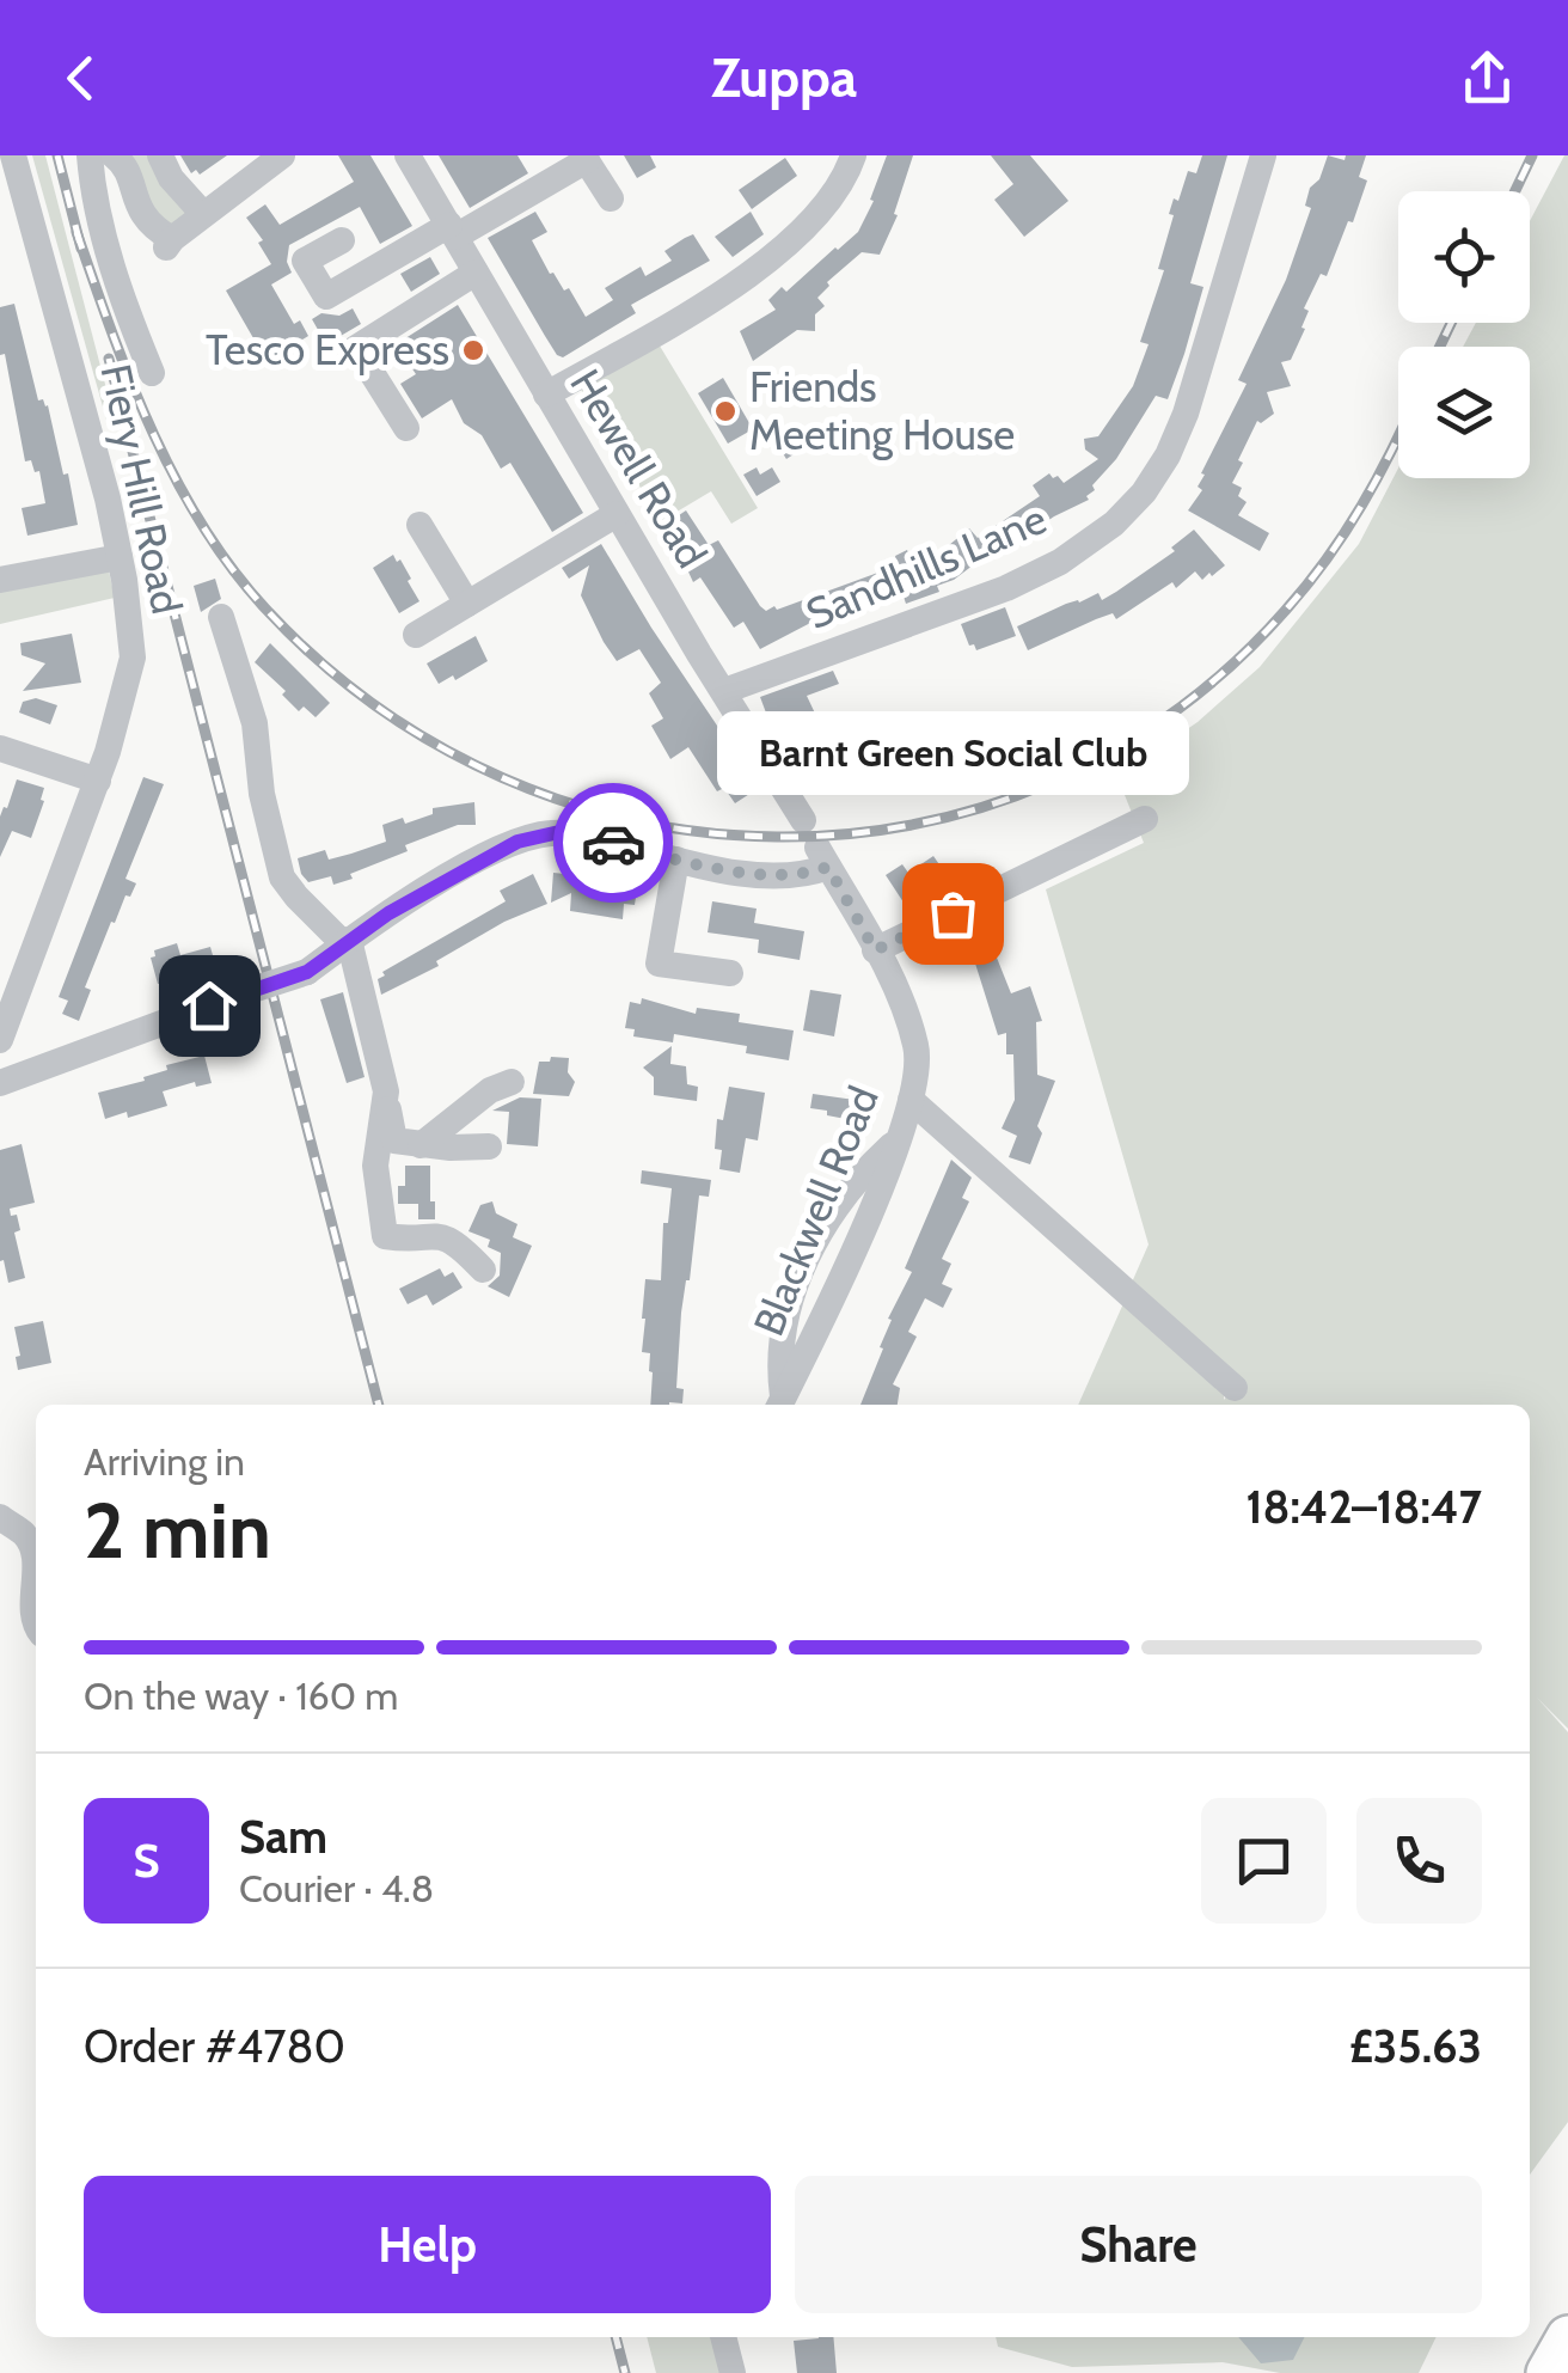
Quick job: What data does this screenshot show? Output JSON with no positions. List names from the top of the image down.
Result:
{
  "streets": {
    "street": [
      "Hewell Road",
      "Fiery Hill Road",
      "Sandhills Lane",
      "Blackwell Road"
    ]
  },
  "crossings": [
    ["Hewell Road", "Sandhills Lane"]
  ],
  "places": ["Tesco Express", "Friends Meeting House", "Barnt Green Social Club"],
  "page": {
    "header": "Zuppa",
    "bubble": "Barnt Green Social Club",
    "heading": ["2 min", "Arriving in", "18:42–18:47"],
    "panel": [
      "Sam",
      "Courier · 4.8",
      "Order #4780",
      "£35.63"
    ],
    "bar": "On the way · 160 m",
    "round": "S",
    "buttons": ["Help", "Share"]
  }
}
